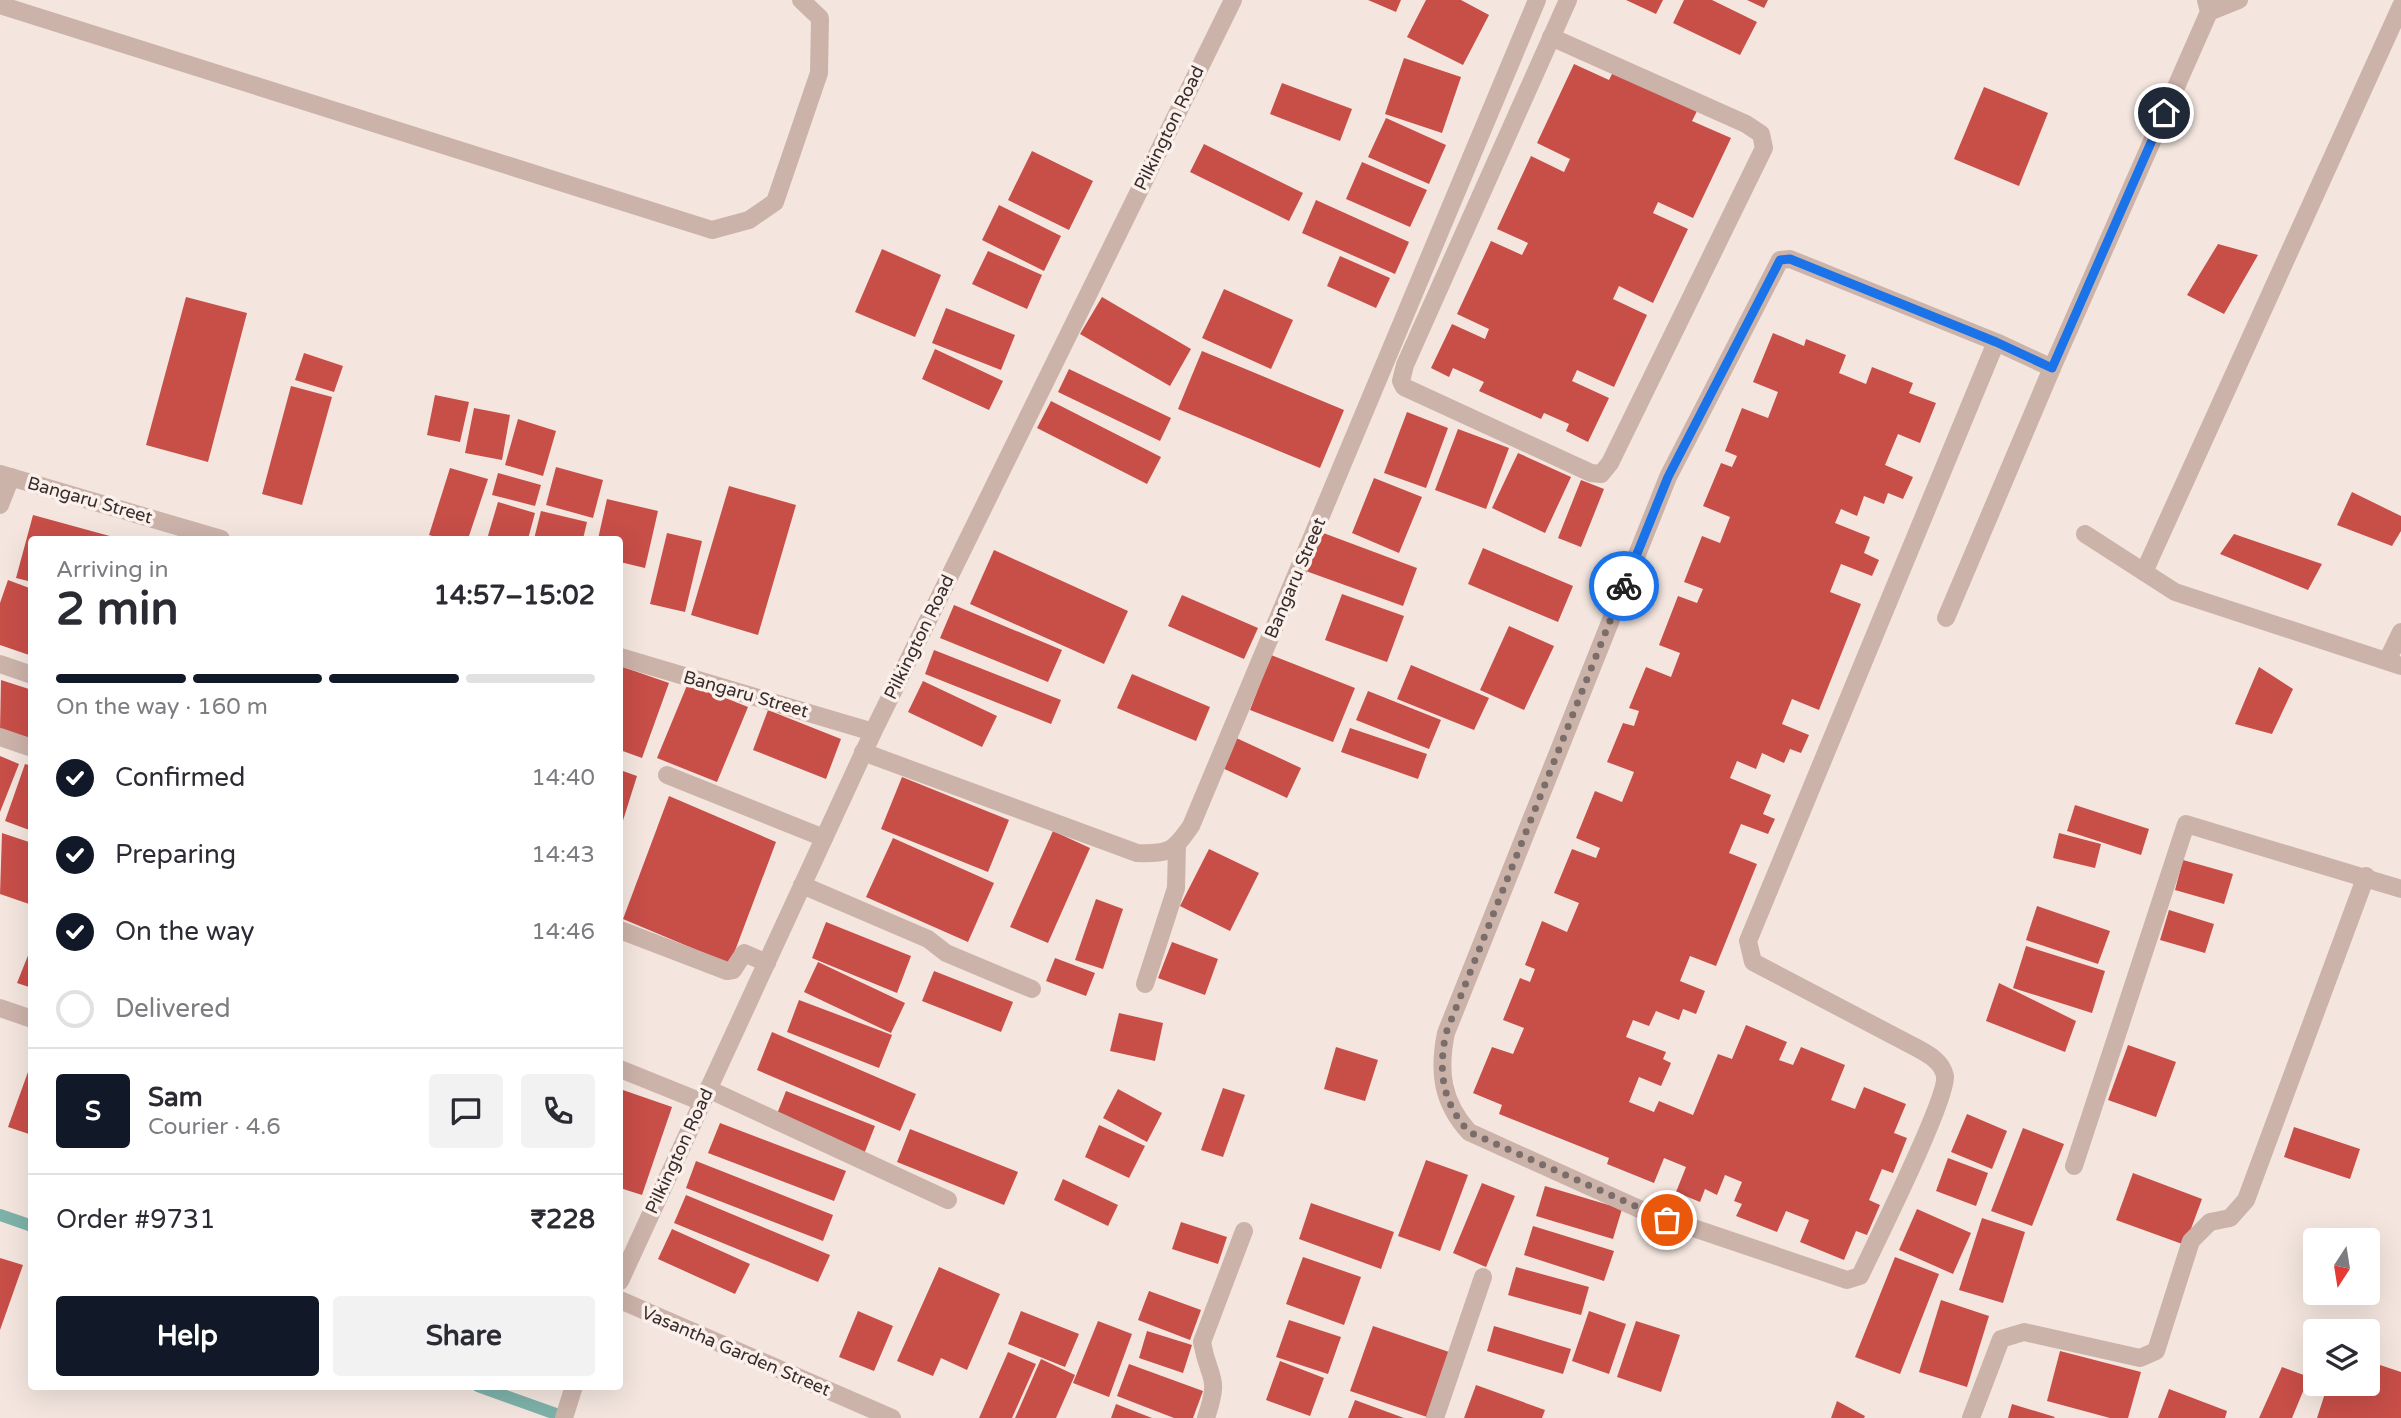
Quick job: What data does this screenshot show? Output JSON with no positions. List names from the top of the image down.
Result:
{
  "streets": {
    "street": ["Pilkington Road", "Bangaru Street", "Vasantha Garden Street"]
  },
  "crossings": [
    ["Pilkington Road", "Bangaru Street"]
  ],
  "north": "bottom",
  "page": {
    "heading": ["2 min", "Arriving in", "14:57–15:02"],
    "panel": [
      "Sam",
      "Courier · 4.6",
      "Order #9731",
      "₹228"
    ],
    "bar": "On the way · 160 m",
    "list": [
      ["Confirmed", "14:40"],
      ["Preparing", "14:43"],
      ["On the way", "14:46"],
      "Delivered"
    ],
    "round": "S",
    "buttons": ["Help", "Share"]
  }
}
